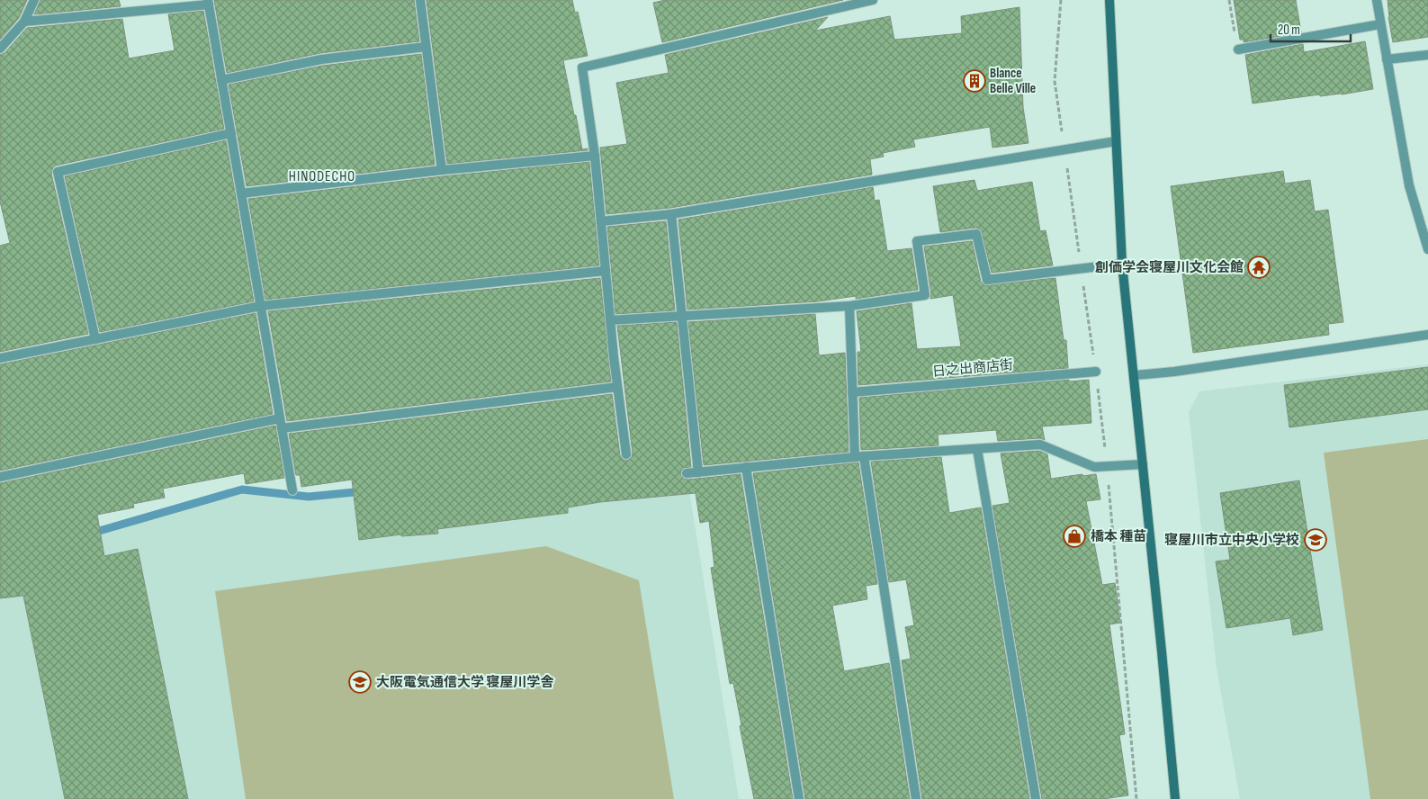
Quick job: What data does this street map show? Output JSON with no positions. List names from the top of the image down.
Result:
{
  "streets": {
    "street": ["日之出商店街"]
  },
  "districts": ["HINODECHO"],
  "places": {
    "building": ["Blance Belle Ville"],
    "temple": ["創価学会寝屋川文化会館"],
    "shop": ["橋本 種苗"],
    "school or university": ["寝屋川市立中央小学校", "大阪電気通信大学 寝屋川学舎"]
  },
  "scale_bar": "20 m"
}
